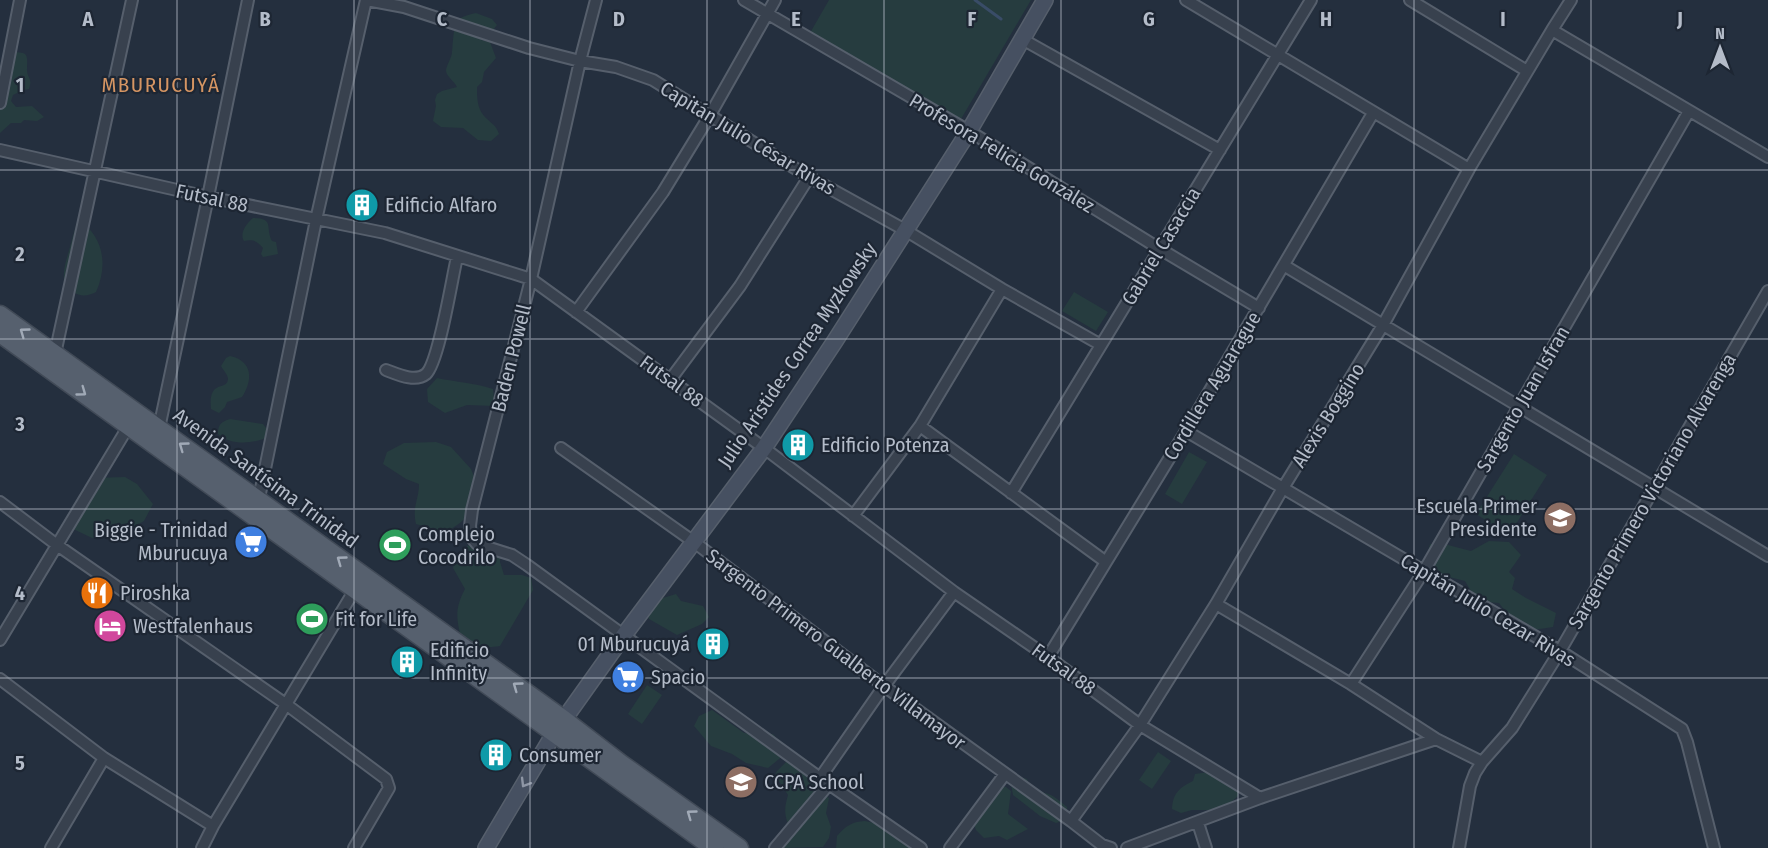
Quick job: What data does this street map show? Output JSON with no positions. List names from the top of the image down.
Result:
{
  "streets": {
    "main road": ["Avenida Santísima Trinidad"],
    "street": [
      "Capitán Julio César Rivas",
      "Profesora Felicia González",
      "Futsal 88",
      "Gabriel Casaccia",
      "Julio Aristides Correa Myzkowsky",
      "Baden Powell",
      "Cordillera Aguarague",
      "Sargento Juan Isfran",
      "Alexis Boggino",
      "Sargento Primero Victoriano Alvarenga",
      "Capitán Julio Cezar Rivas",
      "Sargento Primero Gualberto Villamayor"
    ]
  },
  "crossings": [
    ["Capitán Julio César Rivas", "Gabriel Casaccia"],
    ["Capitán Julio César Rivas", "Julio Aristides Correa Myzkowsky"],
    ["Capitán Julio César Rivas", "Baden Powell"],
    ["Profesora Felicia González", "Gabriel Casaccia"],
    ["Profesora Felicia González", "Julio Aristides Correa Myzkowsky"],
    ["Profesora Felicia González", "Cordillera Aguarague"],
    ["Futsal 88", "Julio Aristides Correa Myzkowsky"],
    ["Futsal 88", "Baden Powell"],
    ["Futsal 88", "Cordillera Aguarague"],
    ["Futsal 88", "Alexis Boggino"],
    ["Julio Aristides Correa Myzkowsky", "Baden Powell"],
    ["Julio Aristides Correa Myzkowsky", "Avenida Santísima Trinidad"],
    ["Julio Aristides Correa Myzkowsky", "Sargento Primero Gualberto Villamayor"],
    ["Cordillera Aguarague", "Capitán Julio Cezar Rivas"],
    ["Sargento Juan Isfran", "Capitán Julio Cezar Rivas"],
    ["Alexis Boggino", "Capitán Julio Cezar Rivas"],
    ["Alexis Boggino", "Sargento Primero Gualberto Villamayor"],
    ["Sargento Primero Victoriano Alvarenga", "Capitán Julio Cezar Rivas"]
  ],
  "districts": ["MBURUCUYÁ"],
  "places": {
    "building": [
      "Edificio Alfaro",
      "Edificio Potenza",
      "01 Mburucuyá",
      "Edificio Infinity",
      "Consumer"
    ],
    "school or university": ["Escuela Primer Presidente", "CCPA School"],
    "supermarket": ["Biggie - Trinidad Mburucuya", "Spacio"],
    "sports": ["Complejo Cocodrilo", "Fit for Life"],
    "restaurant": ["Piroshka"],
    "hotel": ["Westfalenhaus"]
  },
  "north": "top",
  "grid": {
    "columns": [
      "A",
      "B",
      "C",
      "D",
      "E",
      "F",
      "G",
      "H",
      "I",
      "J"
    ],
    "rows": [
      "1",
      "2",
      "3",
      "4",
      "5"
    ]
  }
}
